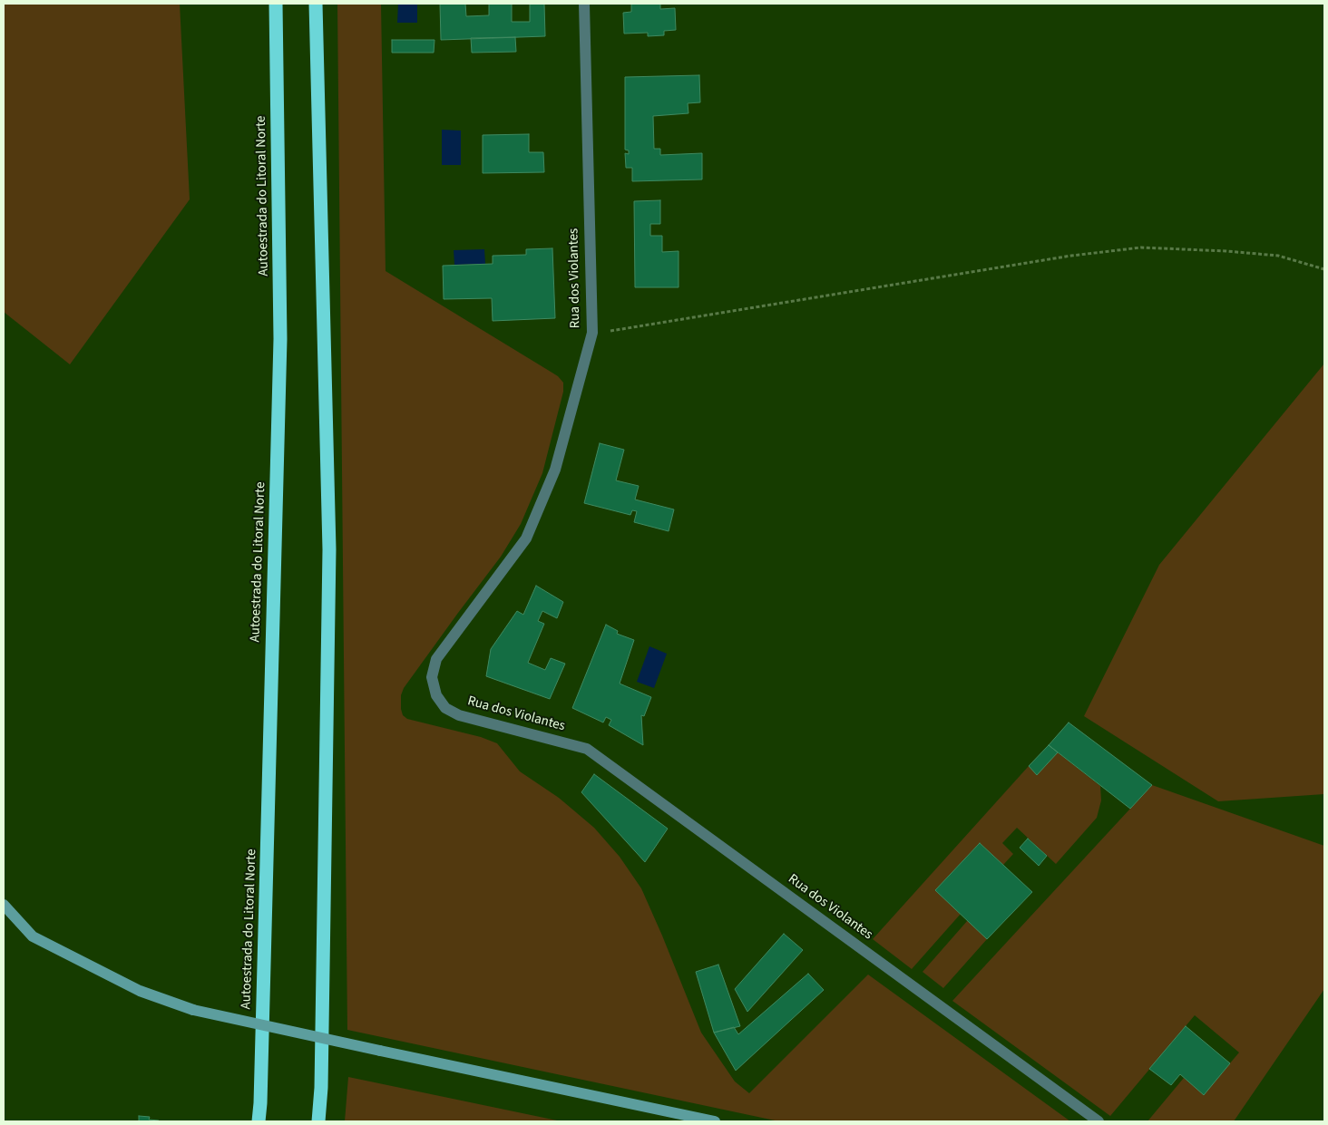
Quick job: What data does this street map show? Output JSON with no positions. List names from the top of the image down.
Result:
{
  "streets": {
    "highway": ["Autoestrada do Litoral Norte"],
    "street": ["Rua dos Violantes"]
  }
}
